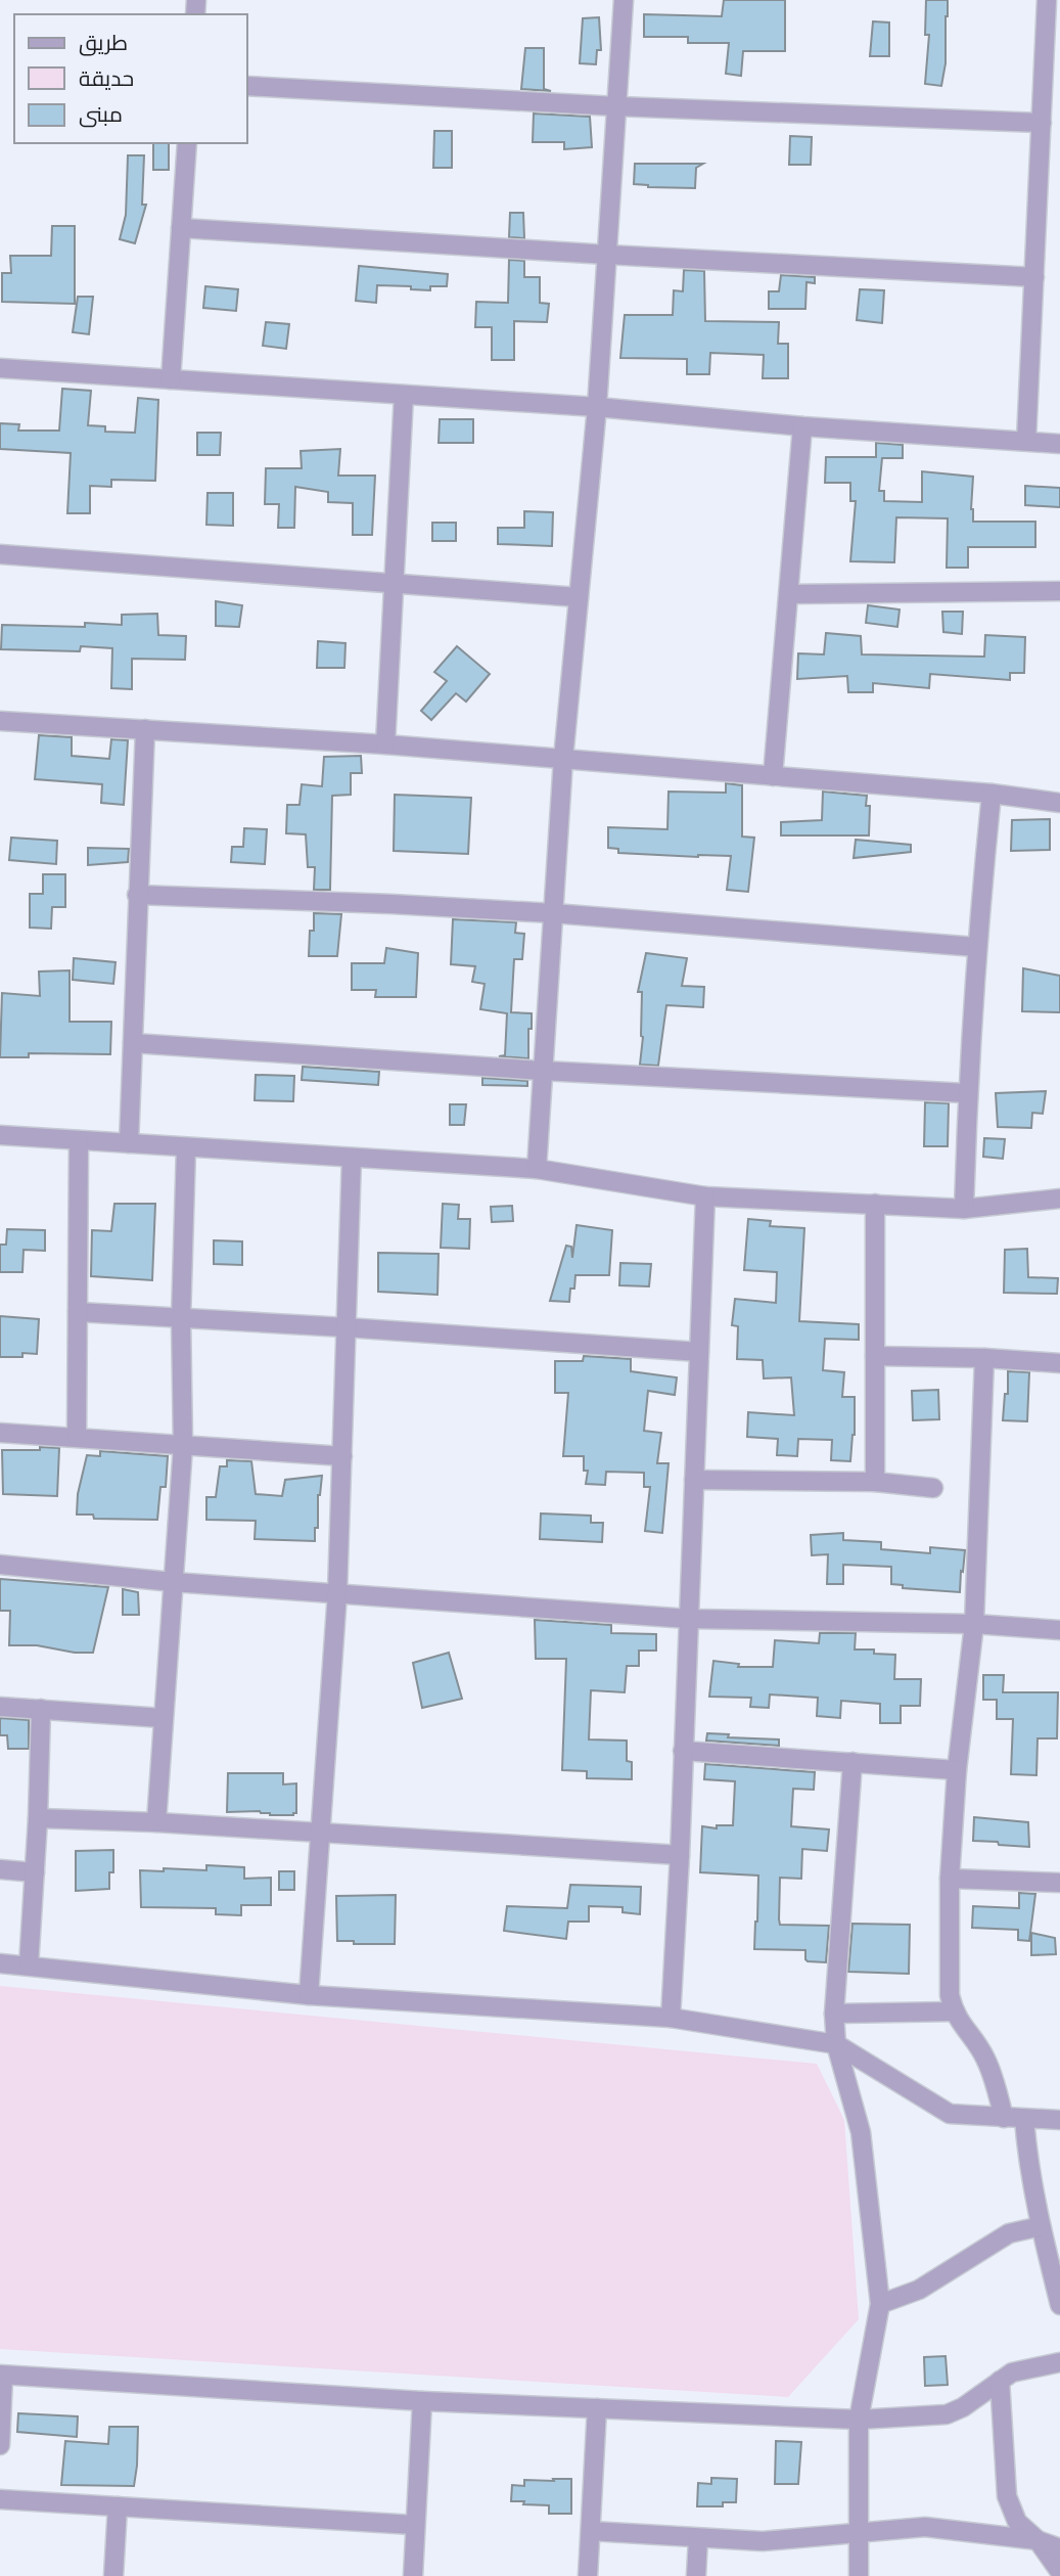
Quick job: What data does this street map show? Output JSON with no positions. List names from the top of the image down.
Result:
{
  "legend": ["طريق", "حديقة", "مبنى"]
}
